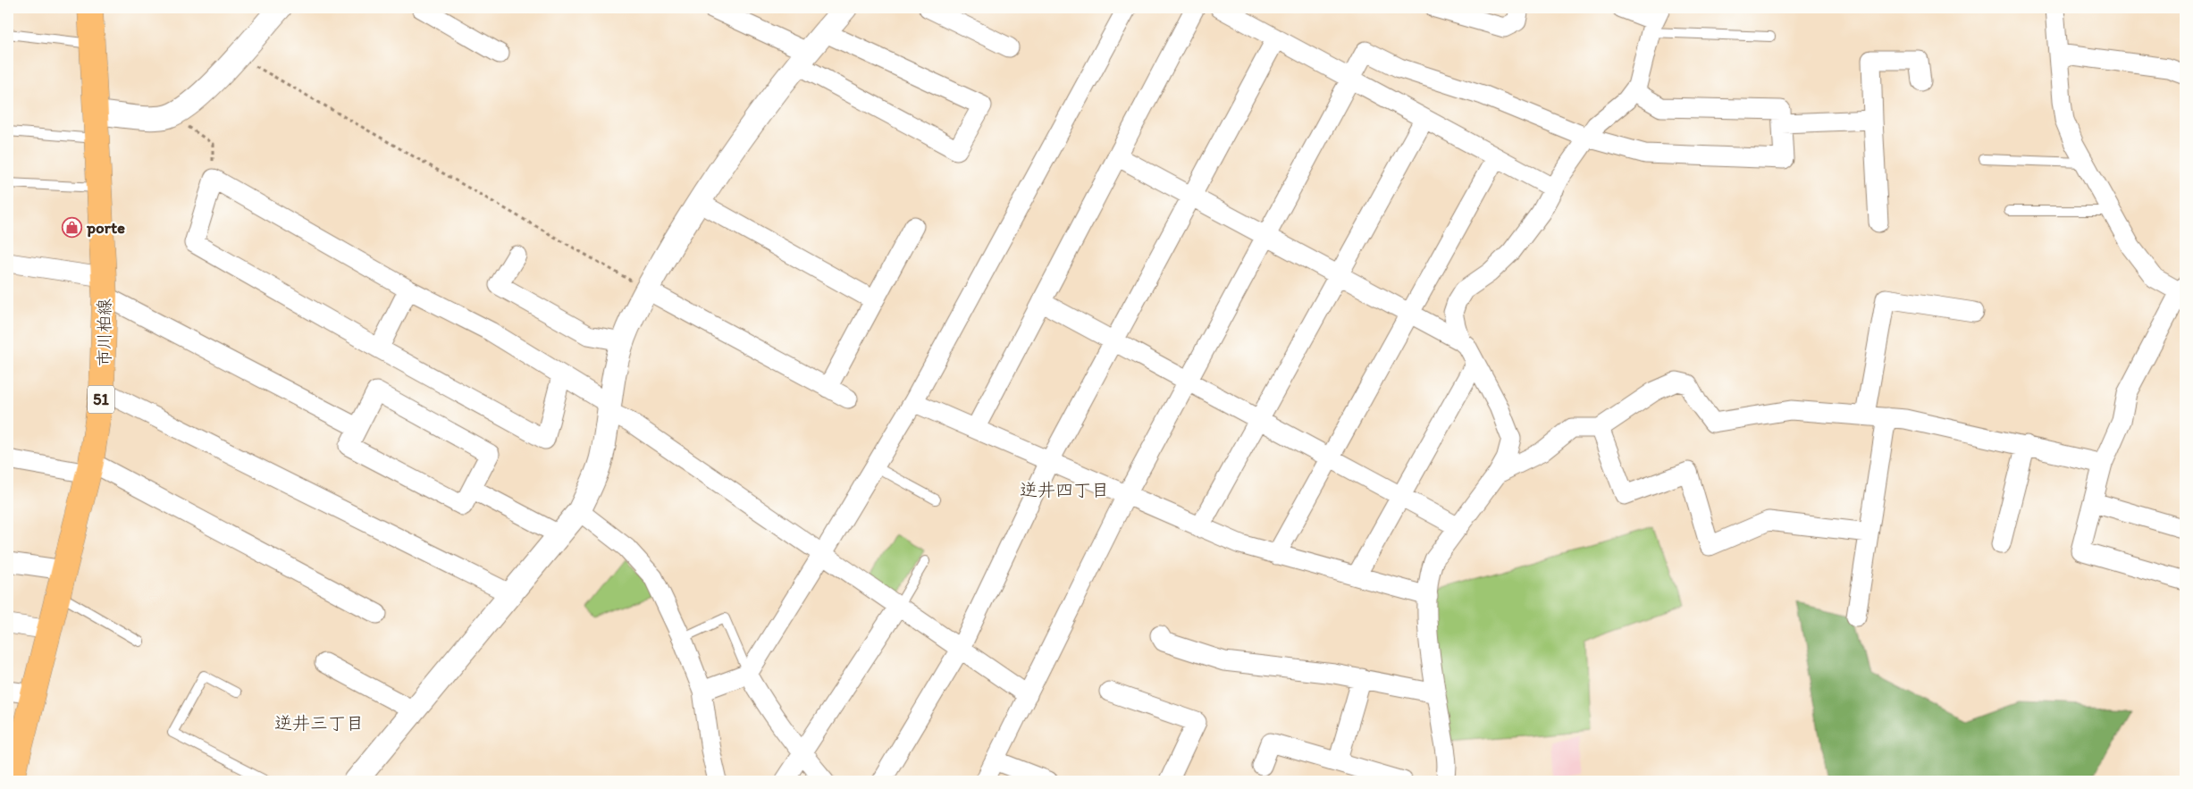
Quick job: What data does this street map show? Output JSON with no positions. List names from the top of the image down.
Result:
{
  "streets": {
    "main road": ["市川柏線", "51"]
  },
  "districts": ["逆井四丁目", "逆井三丁目"],
  "places": {
    "shop": ["porte"]
  }
}
